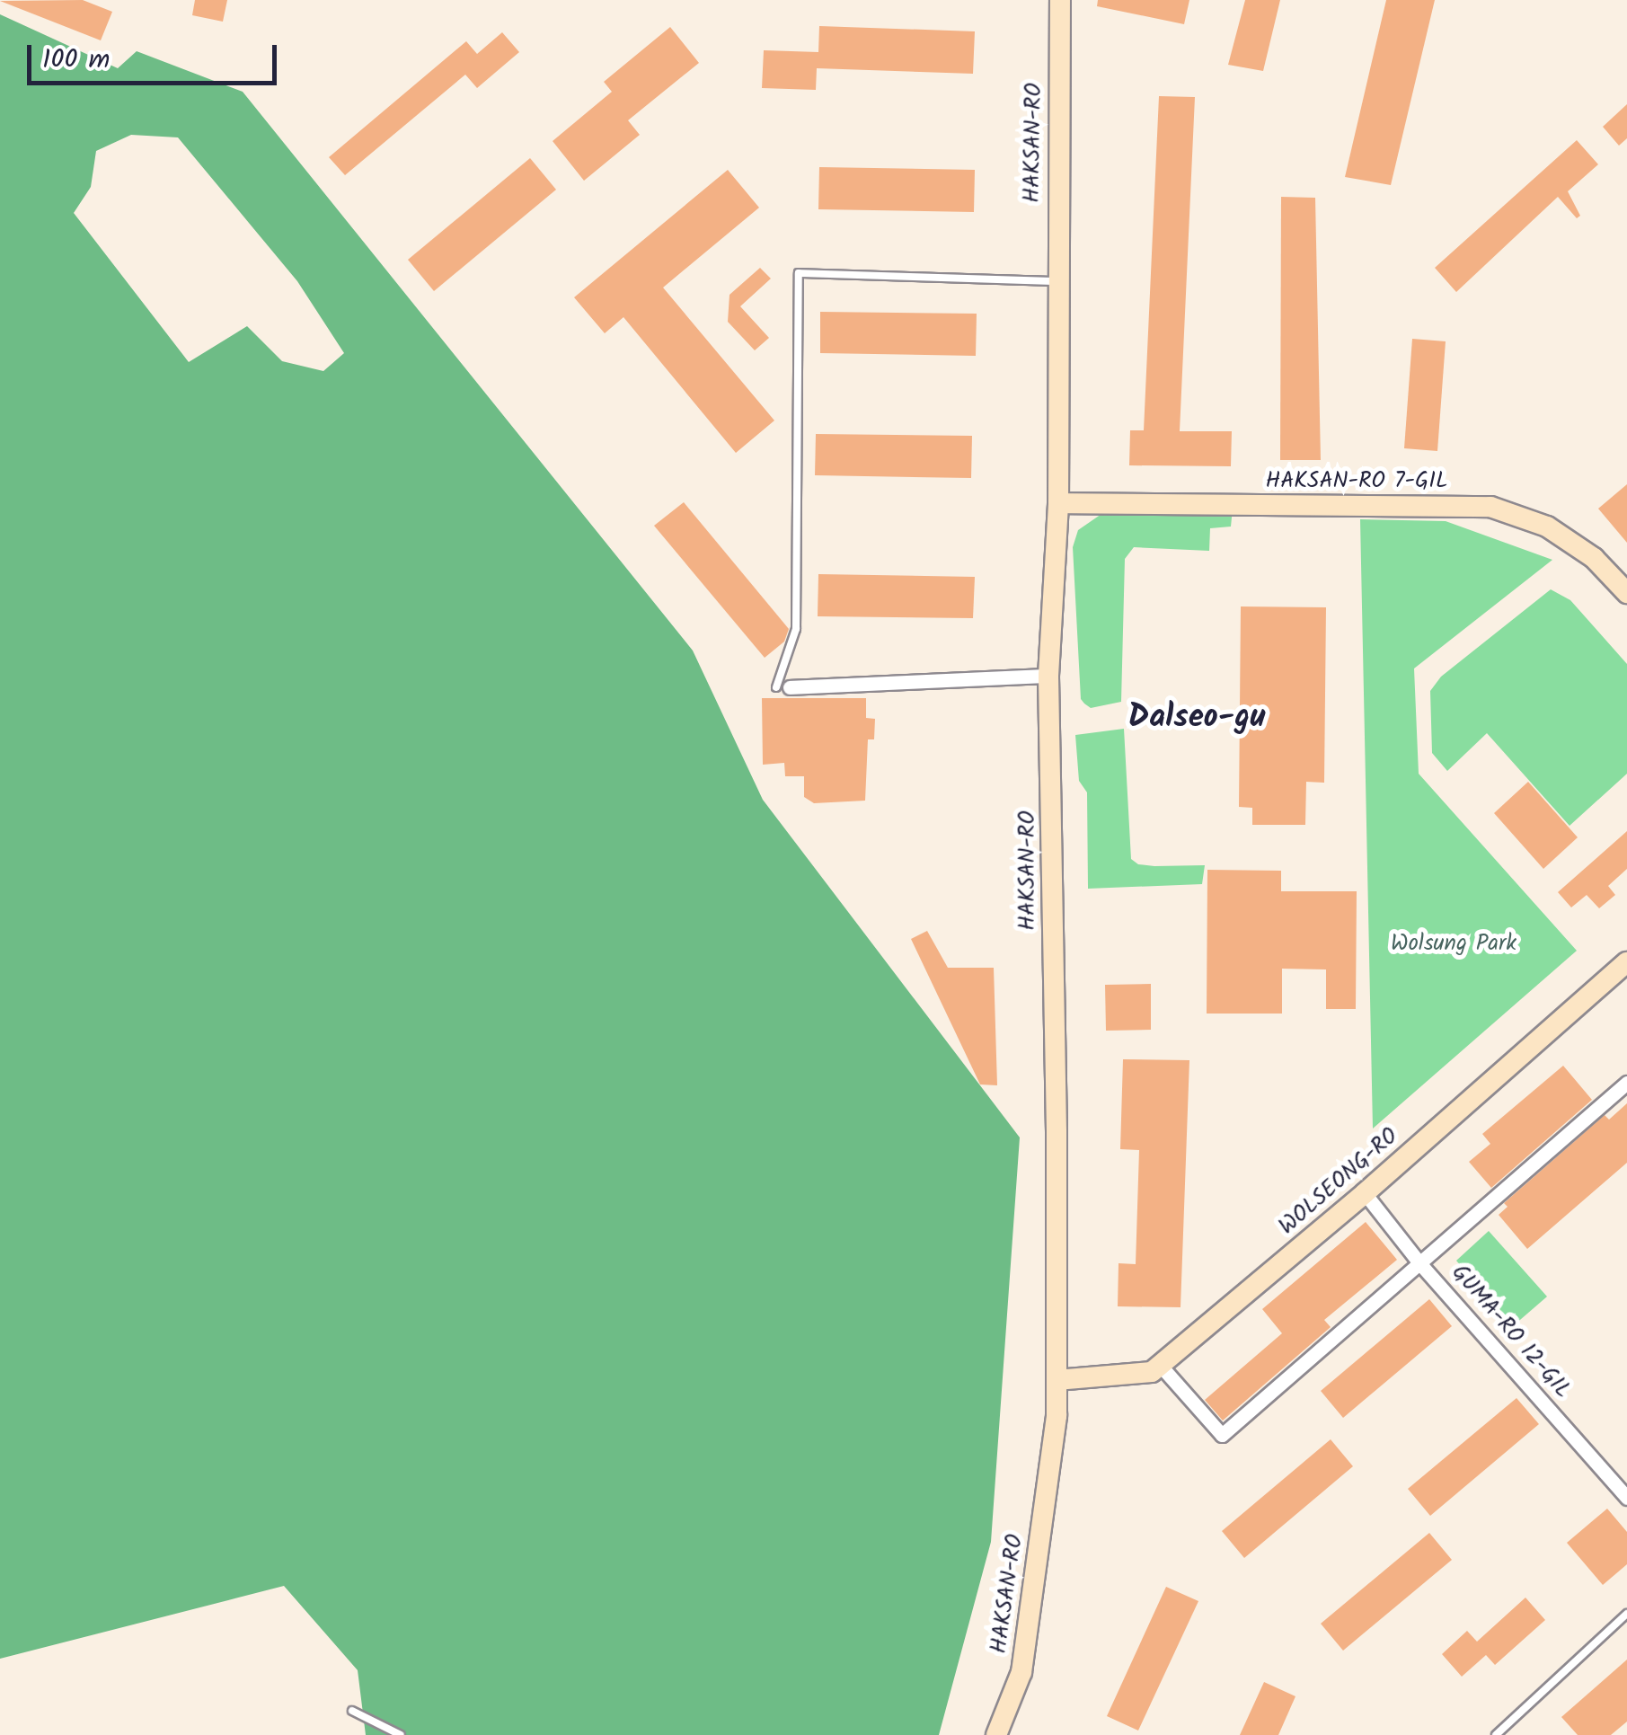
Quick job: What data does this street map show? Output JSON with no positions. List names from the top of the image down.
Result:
{
  "streets": {
    "main road": ["HAKSAN-RO", "HAKSAN-RO 7-GIL", "WOLSEONG-RO"],
    "street": ["GUMA-RO 12-GIL"]
  },
  "crossings": [
    ["HAKSAN-RO", "HAKSAN-RO 7-GIL"],
    ["HAKSAN-RO", "WOLSEONG-RO"],
    ["WOLSEONG-RO", "GUMA-RO 12-GIL"]
  ],
  "districts": ["Dalseo-gu"],
  "parks": ["Wolsung Park"],
  "scale_bar": "100 m"
}
